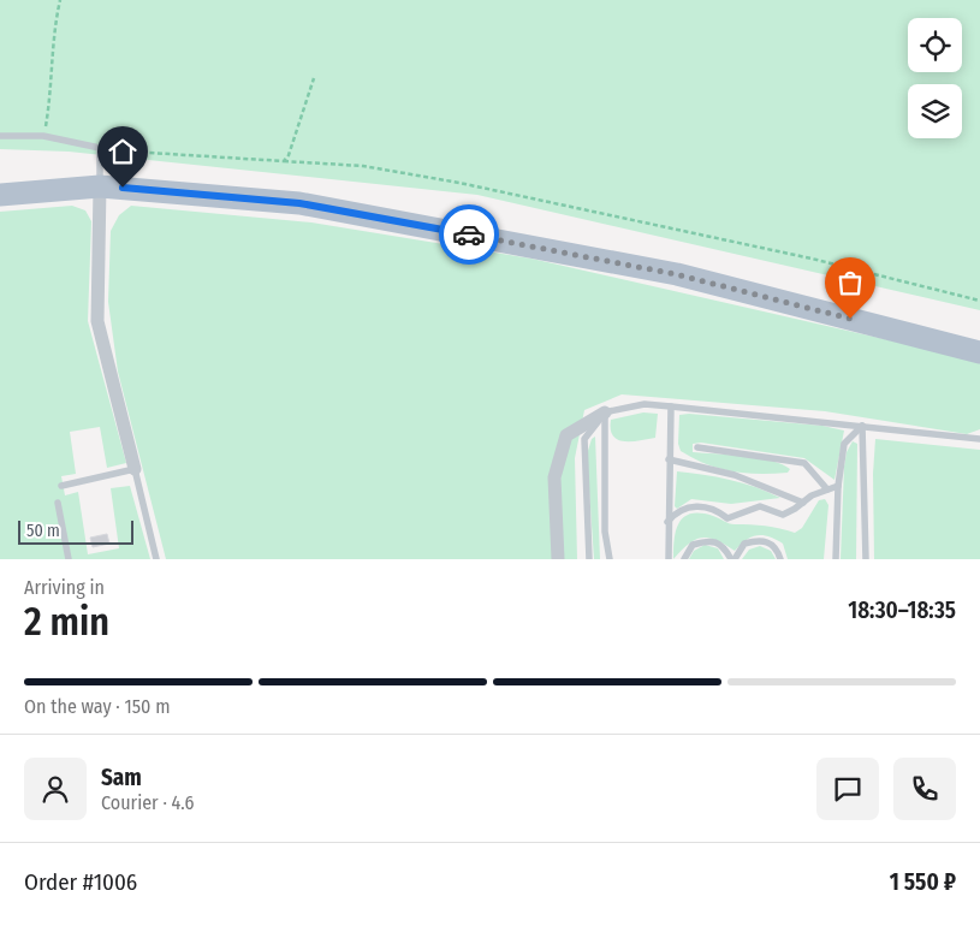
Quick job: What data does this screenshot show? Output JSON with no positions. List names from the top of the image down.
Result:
{
  "scale_bar": "50 m",
  "page": {
    "scale": "50 m",
    "heading": ["2 min", "Arriving in", "18:30–18:35"],
    "panel": [
      "Sam",
      "Courier · 4.6",
      "Order #1006",
      "1 550 ₽"
    ],
    "bar": "On the way · 150 m"
  }
}
